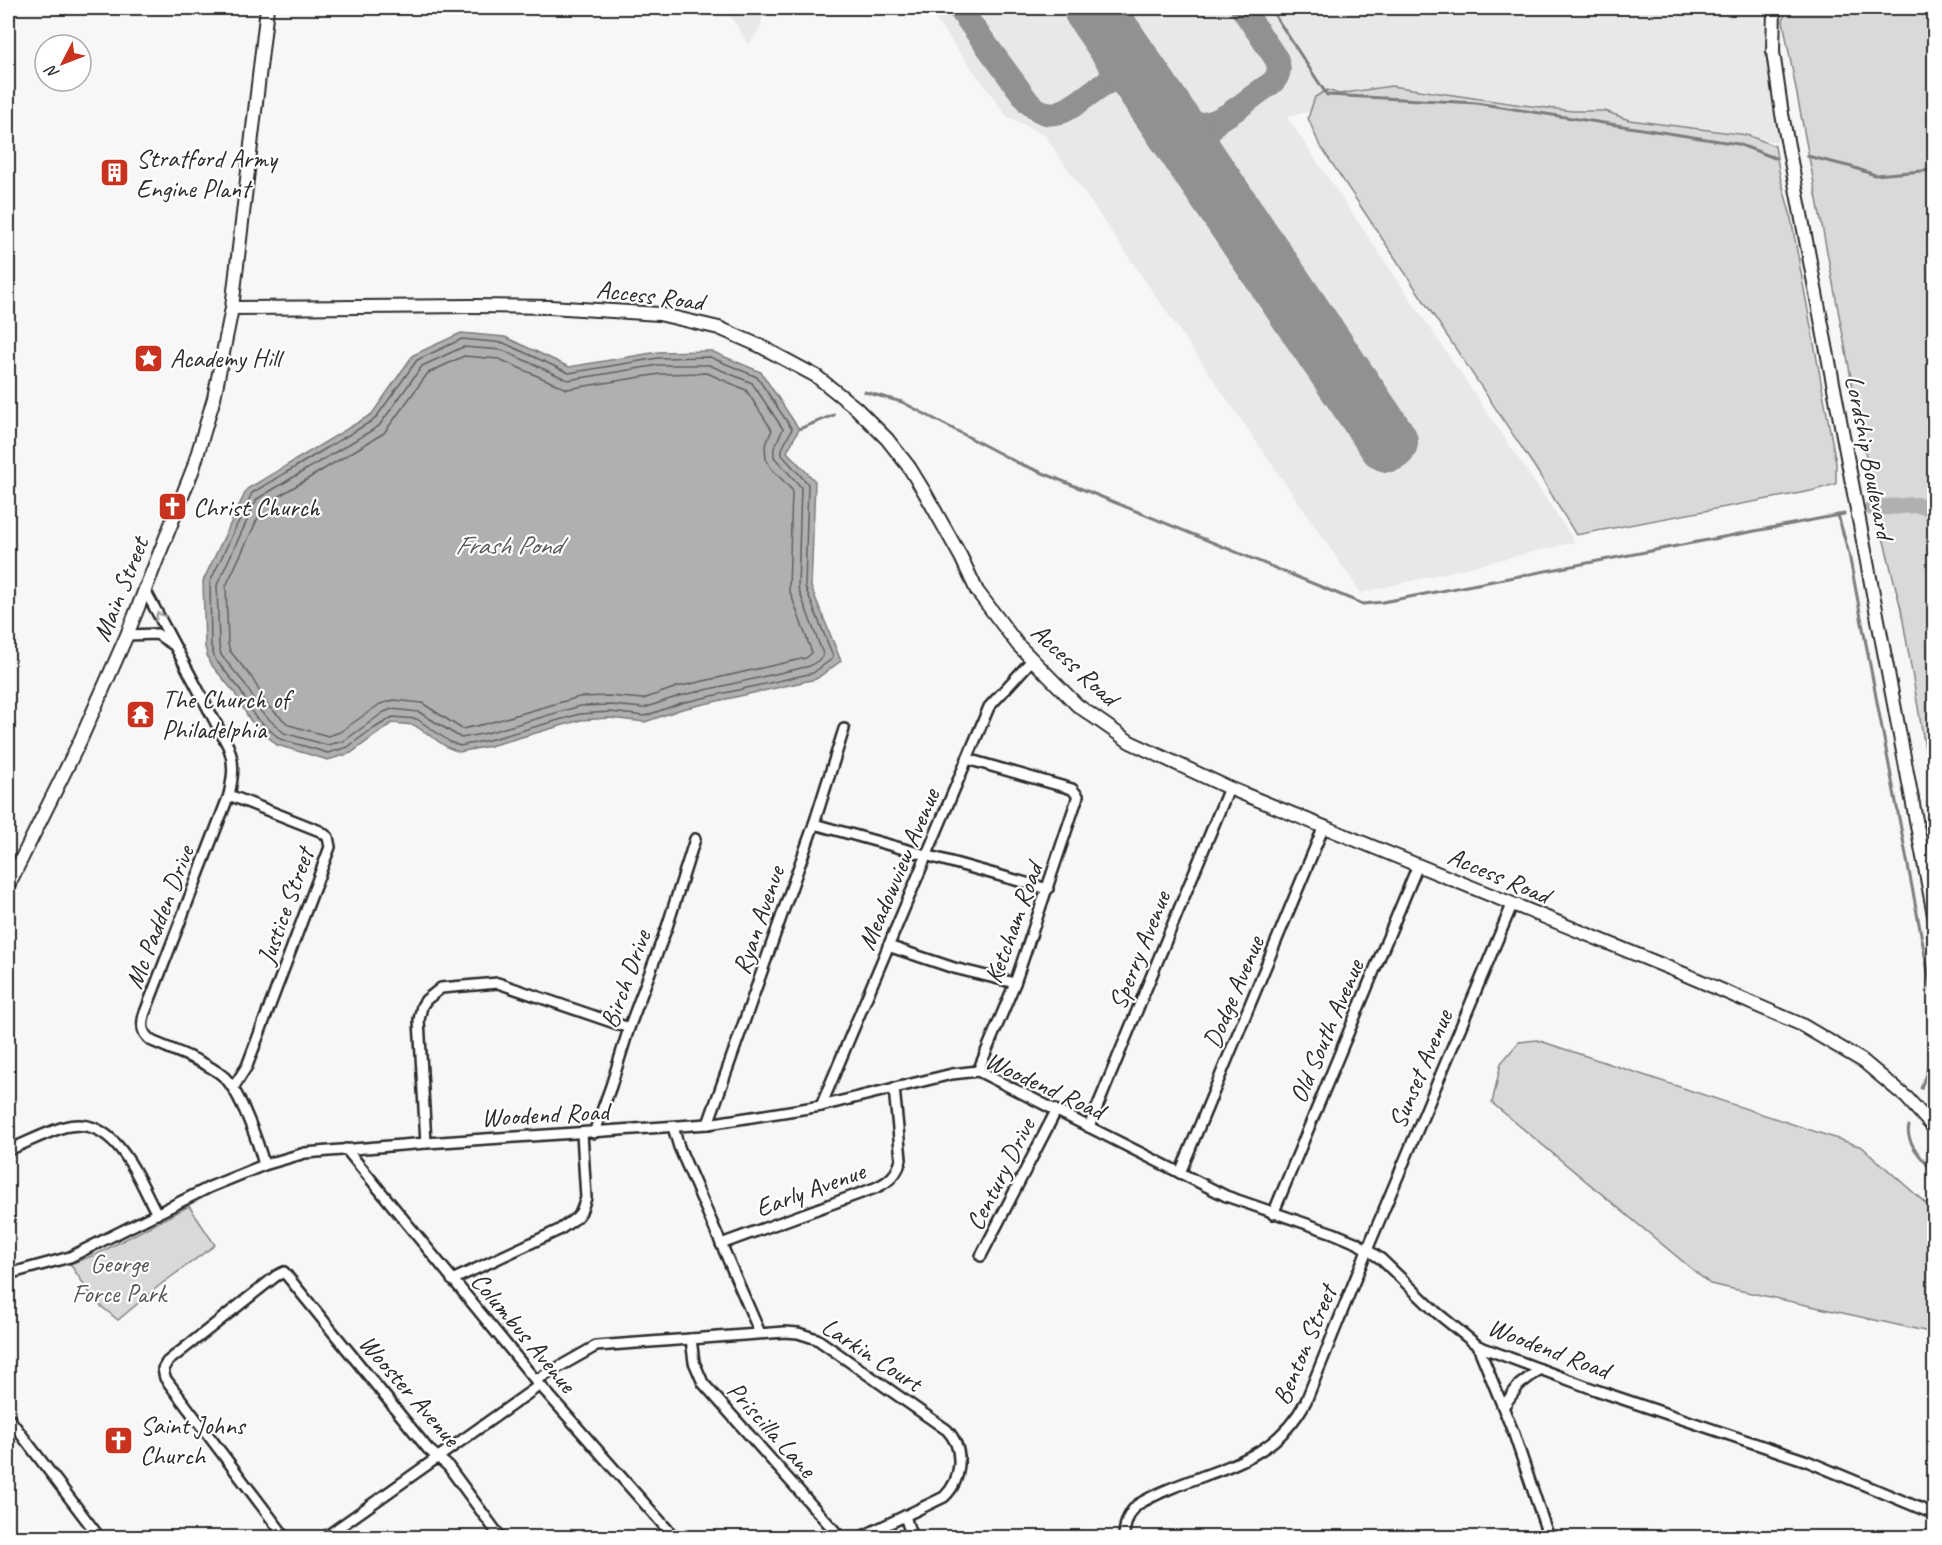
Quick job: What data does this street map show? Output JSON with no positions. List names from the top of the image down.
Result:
{
  "streets": {
    "main road": ["Access Road", "Lordship Boulevard", "Main Street"],
    "street": [
      "Meadowview Avenue",
      "Justice Street",
      "Mc Padden Drive",
      "Ryan Avenue",
      "Ketcham Road",
      "Sperry Avenue",
      "Birch Drive",
      "Dodge Avenue",
      "Old South Avenue",
      "Sunset Avenue",
      "Woodend Road",
      "Century Drive",
      "Early Avenue",
      "Columbus Avenue",
      "Benton Street",
      "Larkin Court",
      "Wooster Avenue",
      "Priscilla Lane"
    ]
  },
  "crossings": [
    ["Access Road", "Main Street"],
    ["Access Road", "Meadowview Avenue"],
    ["Access Road", "Sperry Avenue"],
    ["Access Road", "Dodge Avenue"],
    ["Access Road", "Old South Avenue"],
    ["Access Road", "Sunset Avenue"],
    ["Main Street", "Mc Padden Drive"],
    ["Meadowview Avenue", "Ketcham Road"],
    ["Meadowview Avenue", "Woodend Road"],
    ["Justice Street", "Mc Padden Drive"],
    ["Mc Padden Drive", "Woodend Road"],
    ["Ryan Avenue", "Woodend Road"],
    ["Ketcham Road", "Woodend Road"],
    ["Sperry Avenue", "Woodend Road"],
    ["Birch Drive", "Woodend Road"],
    ["Dodge Avenue", "Woodend Road"],
    ["Old South Avenue", "Woodend Road"],
    ["Sunset Avenue", "Woodend Road"],
    ["Sunset Avenue", "Benton Street"],
    ["Woodend Road", "Century Drive"],
    ["Woodend Road", "Early Avenue"],
    ["Woodend Road", "Columbus Avenue"],
    ["Woodend Road", "Benton Street"],
    ["Columbus Avenue", "Larkin Court"],
    ["Larkin Court", "Wooster Avenue"],
    ["Larkin Court", "Priscilla Lane"]
  ],
  "water": ["Frash Pond"],
  "parks": ["George Force Park"],
  "places": {
    "building": ["Stratford Army Engine Plant"],
    "place": ["Academy Hill"],
    "church": ["Christ Church", "Saint Johns Church"],
    "temple": ["The Church of Philadelphia"]
  },
  "north": "bottom left"
}
